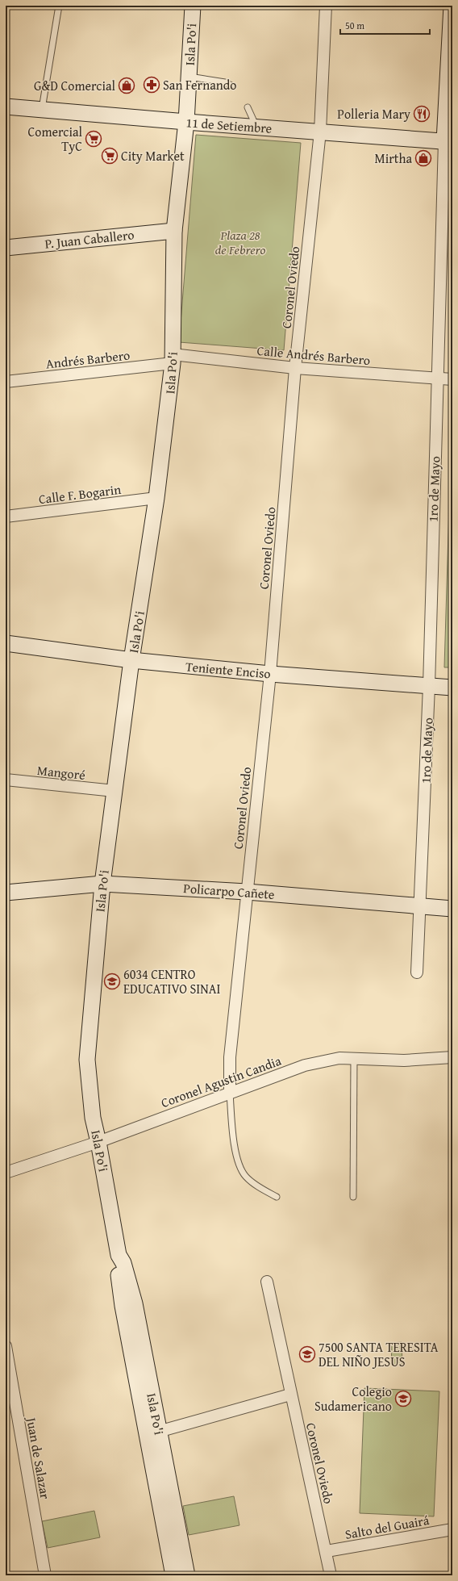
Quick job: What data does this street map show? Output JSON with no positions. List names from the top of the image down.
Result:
{
  "streets": {
    "street": [
      "Isla Po'i",
      "11 de Setiembre",
      "P. Juan Caballero",
      "Coronel Oviedo",
      "Calle Andrés Barbero",
      "Andrés Barbero",
      "1ro de Mayo",
      "Calle F. Bogarin",
      "Teniente Enciso",
      "Mangoré",
      "Policarpo Cañete",
      "Coronel Agustin Candia",
      "Juan de Salazar",
      "Salto del Guairá"
    ]
  },
  "crossings": [
    ["Isla Po'i", "11 de Setiembre"],
    ["Isla Po'i", "P. Juan Caballero"],
    ["Isla Po'i", "Calle Andrés Barbero"],
    ["Isla Po'i", "Andrés Barbero"],
    ["Isla Po'i", "Calle F. Bogarin"],
    ["Isla Po'i", "Teniente Enciso"],
    ["Isla Po'i", "Mangoré"],
    ["Isla Po'i", "Policarpo Cañete"],
    ["Isla Po'i", "Coronel Agustin Candia"],
    ["11 de Setiembre", "Coronel Oviedo"],
    ["11 de Setiembre", "1ro de Mayo"],
    ["Coronel Oviedo", "Calle Andrés Barbero"],
    ["Coronel Oviedo", "Teniente Enciso"],
    ["Coronel Oviedo", "Policarpo Cañete"],
    ["Coronel Oviedo", "Coronel Agustin Candia"],
    ["Coronel Oviedo", "Salto del Guairá"],
    ["Calle Andrés Barbero", "Andrés Barbero"],
    ["Calle Andrés Barbero", "1ro de Mayo"],
    ["1ro de Mayo", "Teniente Enciso"],
    ["1ro de Mayo", "Policarpo Cañete"]
  ],
  "parks": ["Plaza 28 de Febrero"],
  "places": {
    "pharmacy": ["San Fernando"],
    "shop": ["G&D Comercial", "Mirtha"],
    "restaurant": ["Polleria Mary"],
    "supermarket": ["Comercial TyC", "City Market"],
    "school or university": ["6034 CENTRO EDUCATIVO SINAI", "7500 SANTA TERESITA DEL NIÑO JESUS", "Colegio Sudamericano"]
  },
  "scale_bar": "50 m"
}
